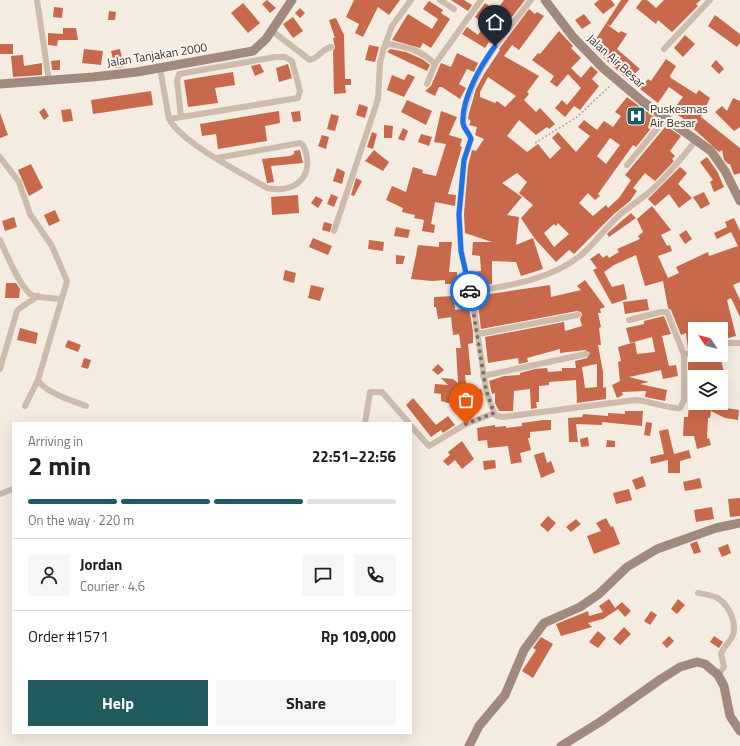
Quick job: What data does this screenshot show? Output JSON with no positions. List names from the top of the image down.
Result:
{
  "streets": {
    "street": ["Jalan Tanjakan 2000", "Jalan Air Besar"]
  },
  "places": {
    "hospital": ["Puskesmas Air Besar"]
  },
  "north": "top left",
  "page": {
    "heading": ["2 min", "Arriving in", "22:51–22:56"],
    "panel": [
      "Jordan",
      "Courier · 4.6",
      "Order #1571",
      "Rp 109,000"
    ],
    "bar": "On the way · 220 m",
    "buttons": ["Help", "Share"]
  }
}
